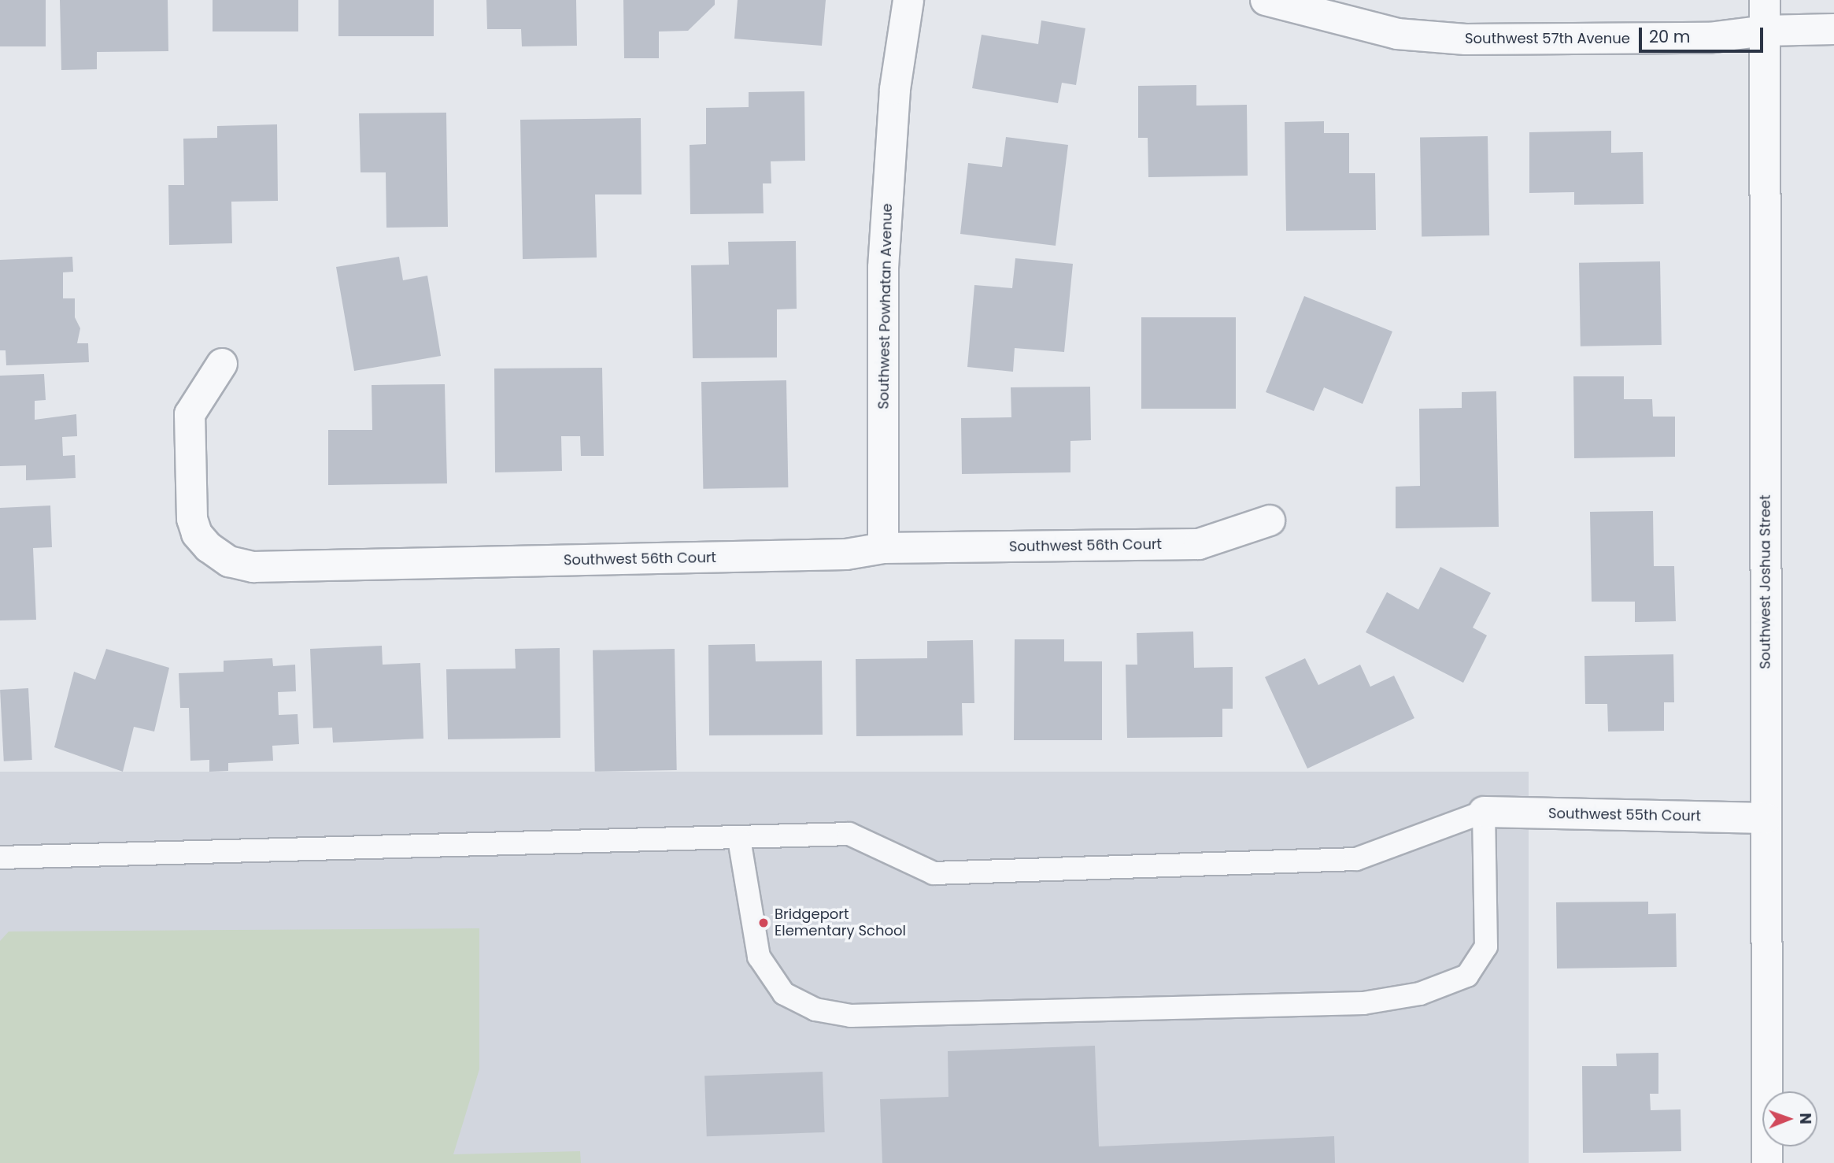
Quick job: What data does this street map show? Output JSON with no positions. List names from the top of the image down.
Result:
{
  "streets": {
    "street": [
      "Southwest 57th Avenue",
      "Southwest Powhatan Avenue",
      "Southwest 56th Court",
      "Southwest Joshua Street",
      "Southwest 55th Court"
    ]
  },
  "crossings": [
    ["Southwest 57th Avenue", "Southwest Joshua Street"],
    ["Southwest Powhatan Avenue", "Southwest 56th Court"],
    ["Southwest Joshua Street", "Southwest 55th Court"]
  ],
  "places": ["Bridgeport Elementary School"],
  "scale_bar": "20 m",
  "north": "right"
}
